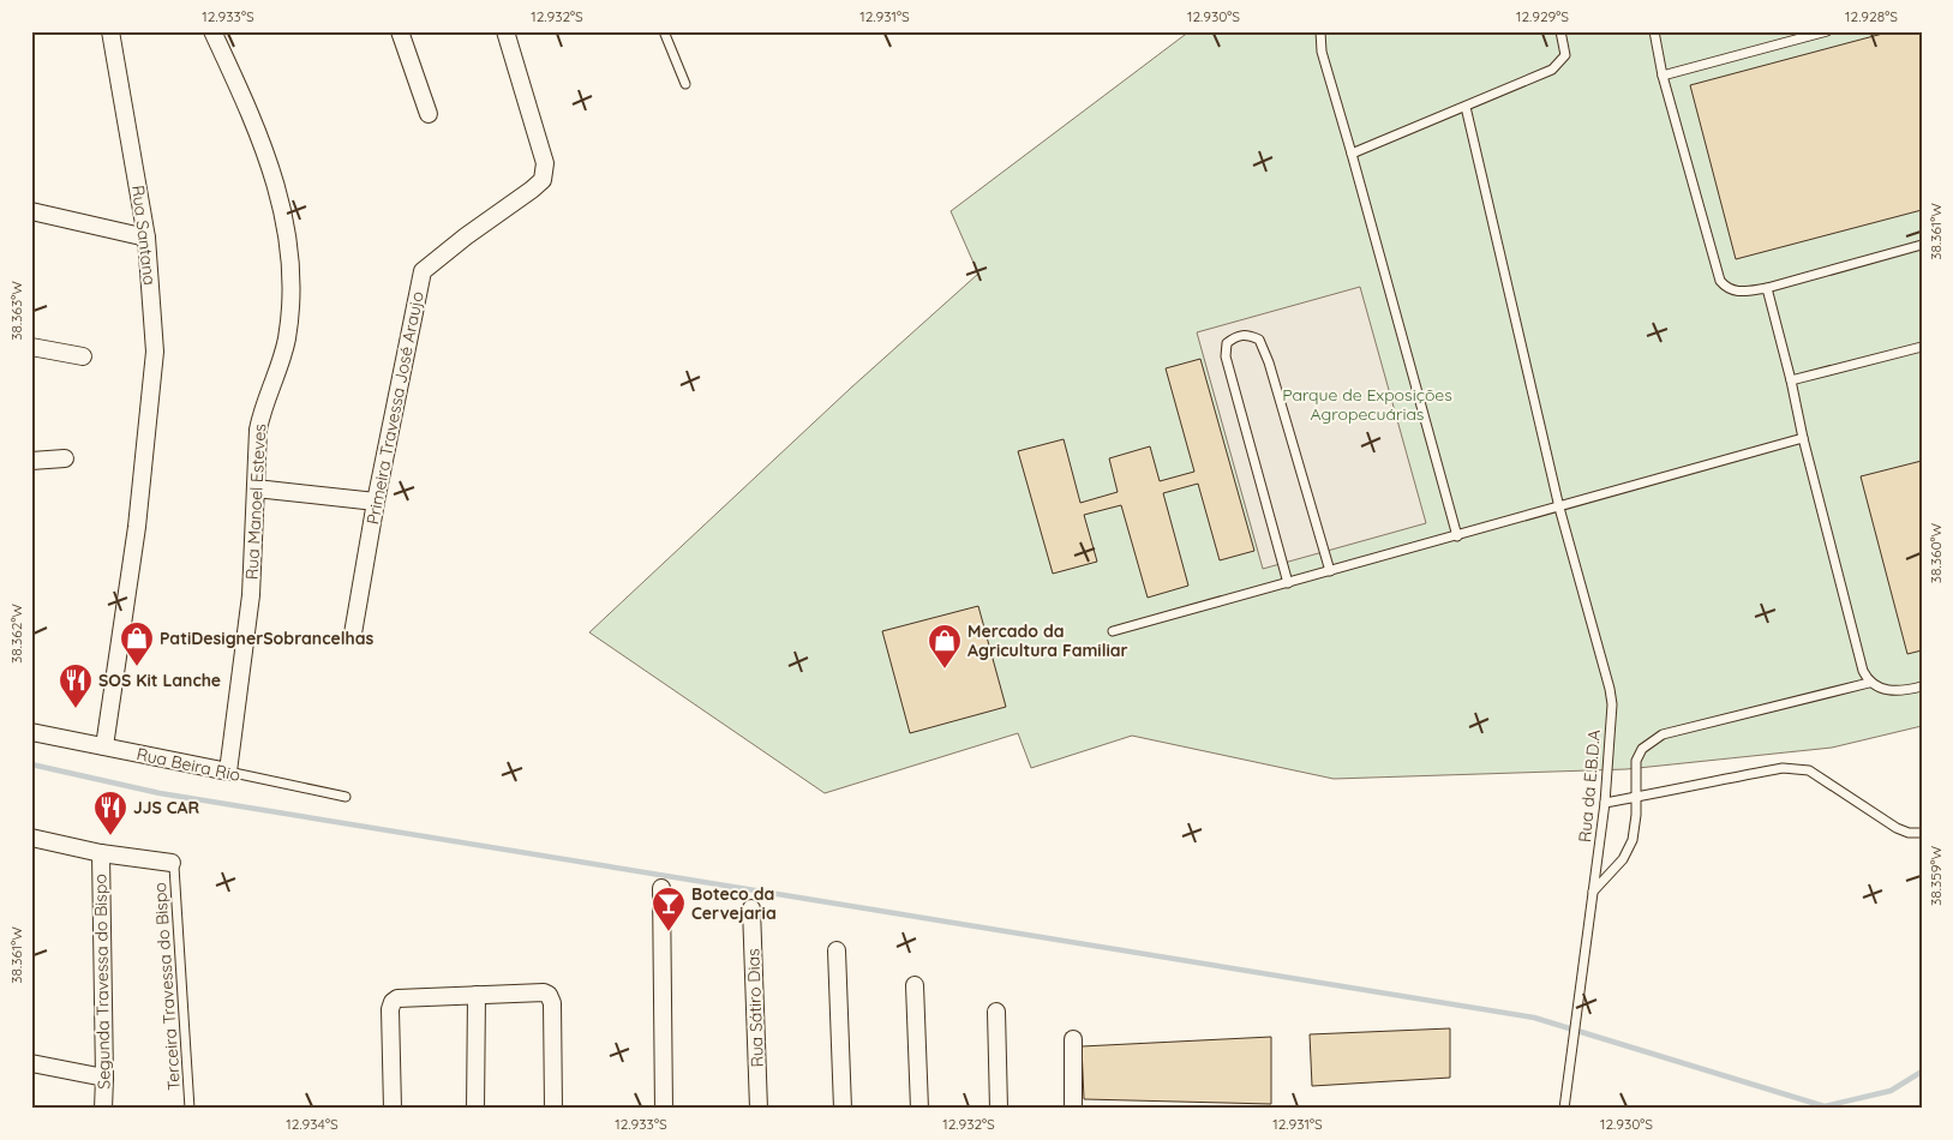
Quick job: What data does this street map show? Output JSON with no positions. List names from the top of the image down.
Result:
{
  "streets": {
    "street": [
      "Rua Santana",
      "Primeira Travessa José Araujo",
      "Rua Manoel Esteves",
      "Rua Beira Rio",
      "Segunda Travessa do Bispo",
      "Rua Sátiro Dias"
    ],
    "lane": ["Rua da E.B.D.A", "Terceira Travessa do Bispo"]
  },
  "crossings": [
    ["Rua Santana", "Rua Beira Rio"],
    ["Rua Manoel Esteves", "Rua Beira Rio"]
  ],
  "parks": ["Parque de Exposições Agropecuárias"],
  "places": {
    "shop": ["PatiDesignerSobrancelhas", "Mercado da Agricultura Familiar"],
    "restaurant": ["SOS Kit Lanche", "JJS CAR"],
    "bar": ["Boteco da Cervejaria"]
  },
  "coordinates": [
    "12.933°S",
    "12.932°S",
    "12.931°S",
    "12.930°S",
    "12.929°S",
    "12.928°S",
    "38.361°W",
    "38.363°W",
    "38.360°W",
    "38.362°W",
    "38.359°W",
    "12.934°S"
  ]
}
